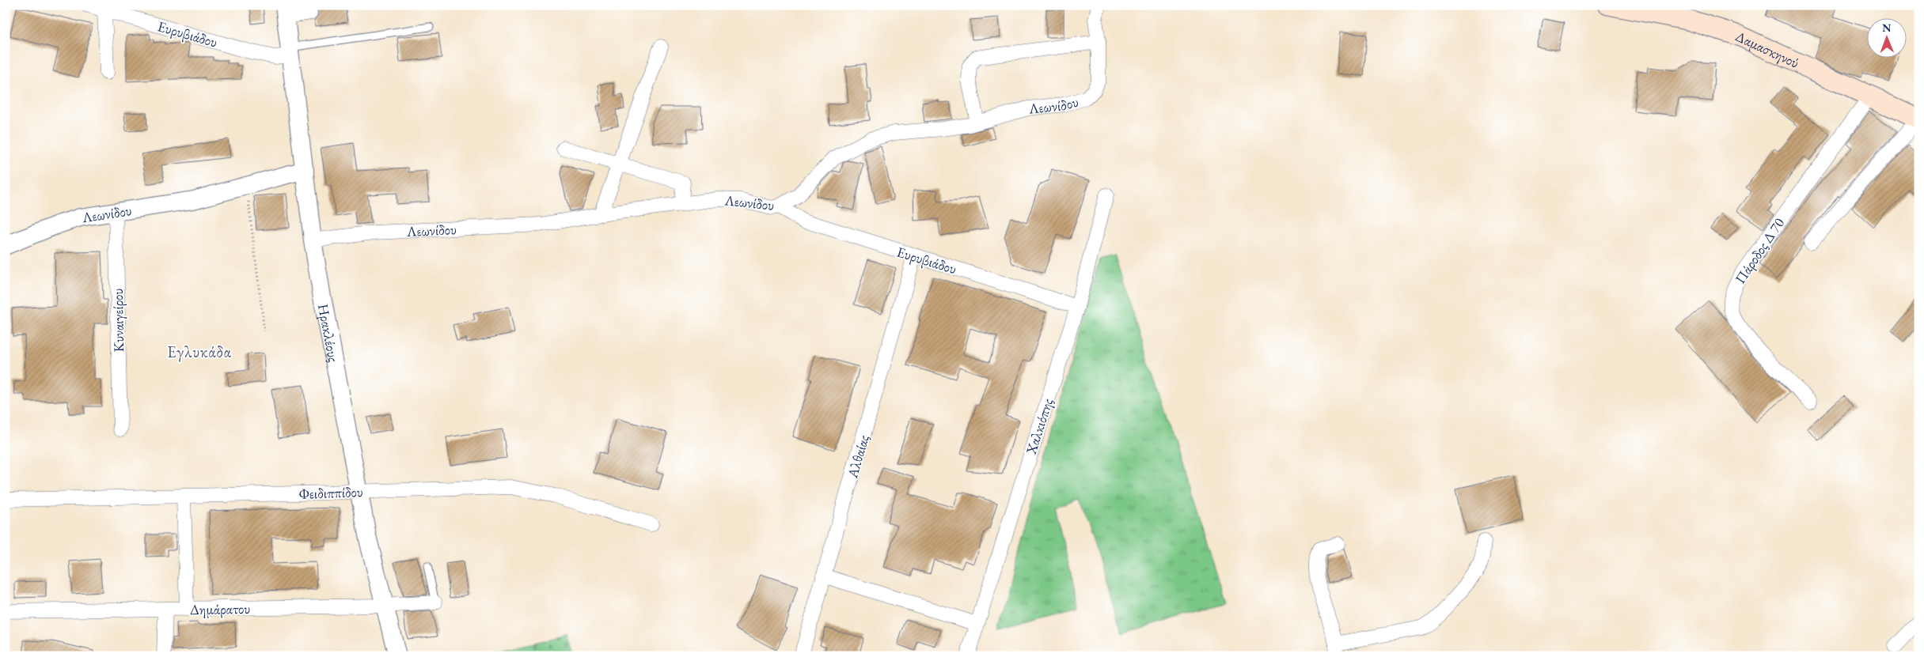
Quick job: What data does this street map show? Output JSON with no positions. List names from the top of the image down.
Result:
{
  "streets": {
    "main road": ["Δαμασκηνού"],
    "street": [
      "Ευρυβιάδου",
      "Λεωνίδου",
      "Πάροδος Δ 70",
      "Κυναιγείρου",
      "Ηρακλέους",
      "Χαλκιόπης",
      "Αλθαίας",
      "Φειδιππίδου",
      "Δημάρατου"
    ]
  },
  "crossings": [
    ["Ευρυβιάδου", "Λεωνίδου"],
    ["Ευρυβιάδου", "Ηρακλέους"],
    ["Ευρυβιάδου", "Χαλκιόπης"],
    ["Ευρυβιάδου", "Αλθαίας"],
    ["Δαμασκηνού", "Πάροδος Δ 70"],
    ["Λεωνίδου", "Κυναιγείρου"],
    ["Λεωνίδου", "Ηρακλέους"],
    ["Ηρακλέους", "Φειδιππίδου"],
    ["Ηρακλέους", "Δημάρατου"]
  ],
  "districts": ["Εγλυκάδα"],
  "north": "top"
}
